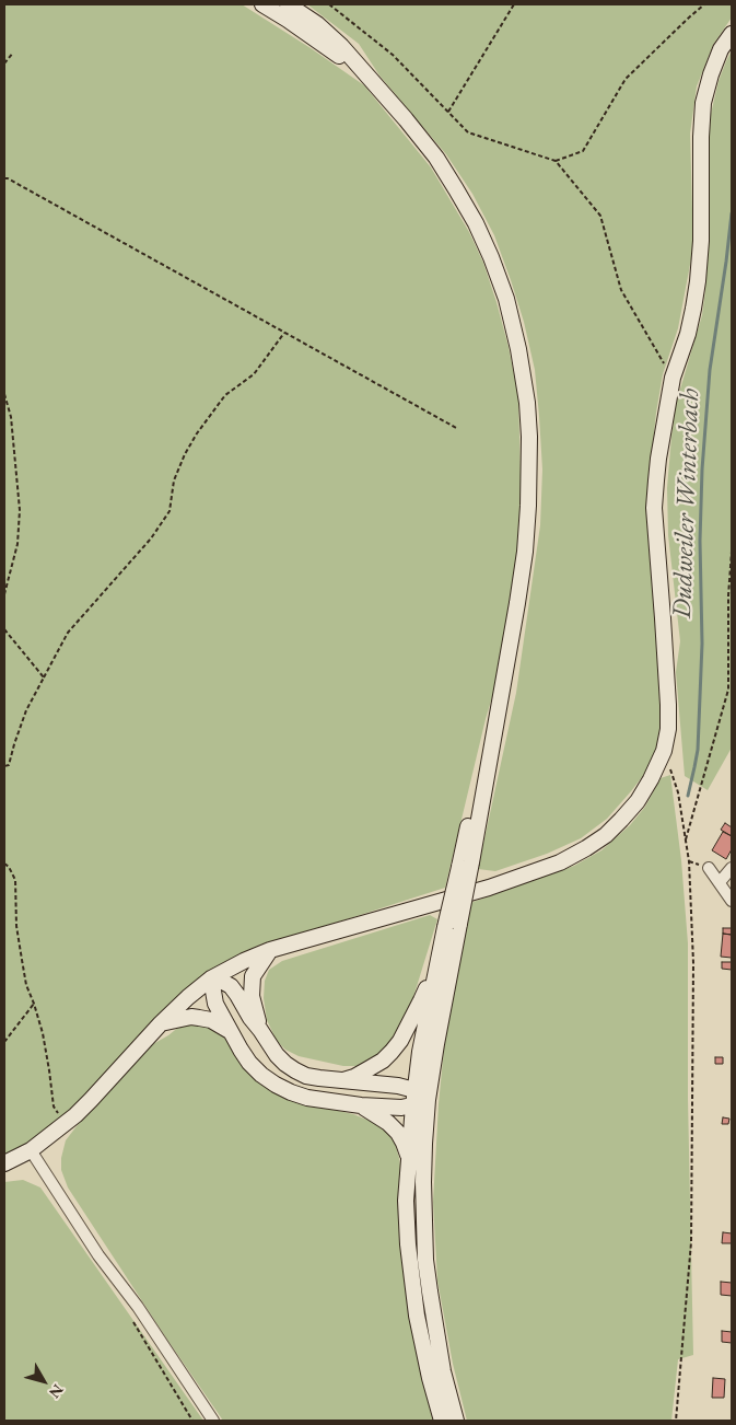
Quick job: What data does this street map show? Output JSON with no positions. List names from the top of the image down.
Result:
{
  "water": ["Dudweiler Winterbach"],
  "north": "bottom right"
}
